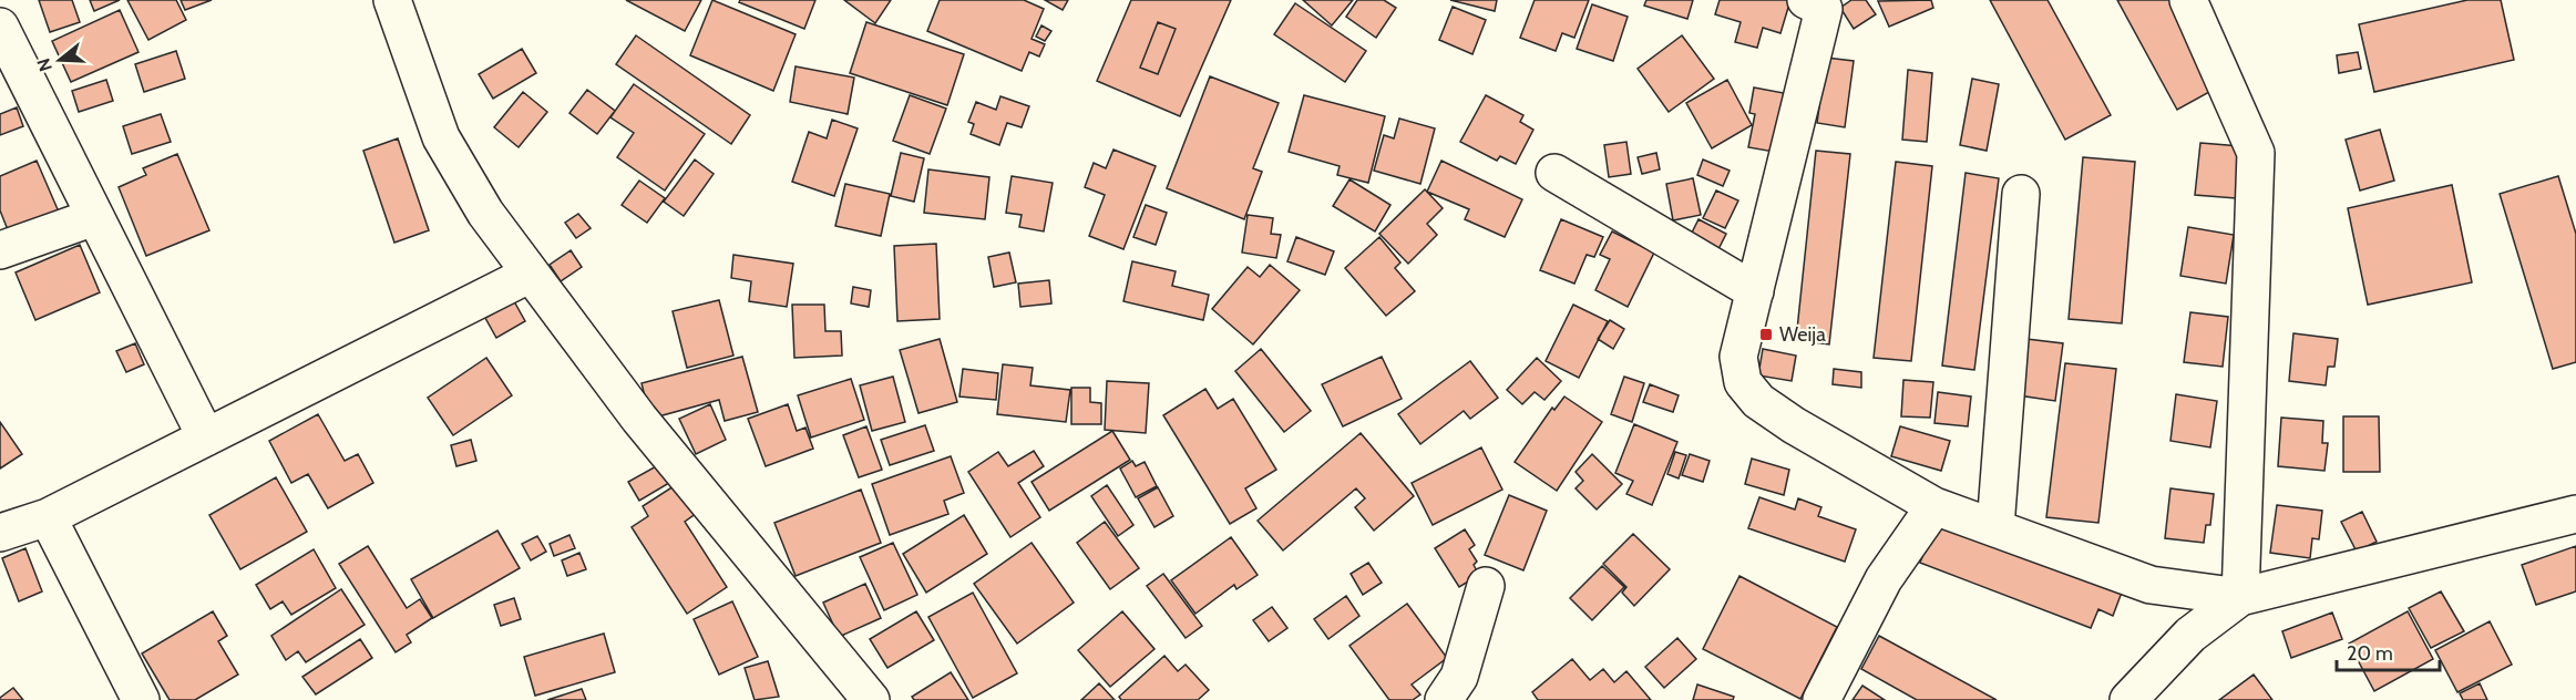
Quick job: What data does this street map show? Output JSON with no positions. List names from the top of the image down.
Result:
{
  "places": {
    "transit": ["Weija"]
  },
  "scale_bar": "20 m",
  "north": "left"
}
